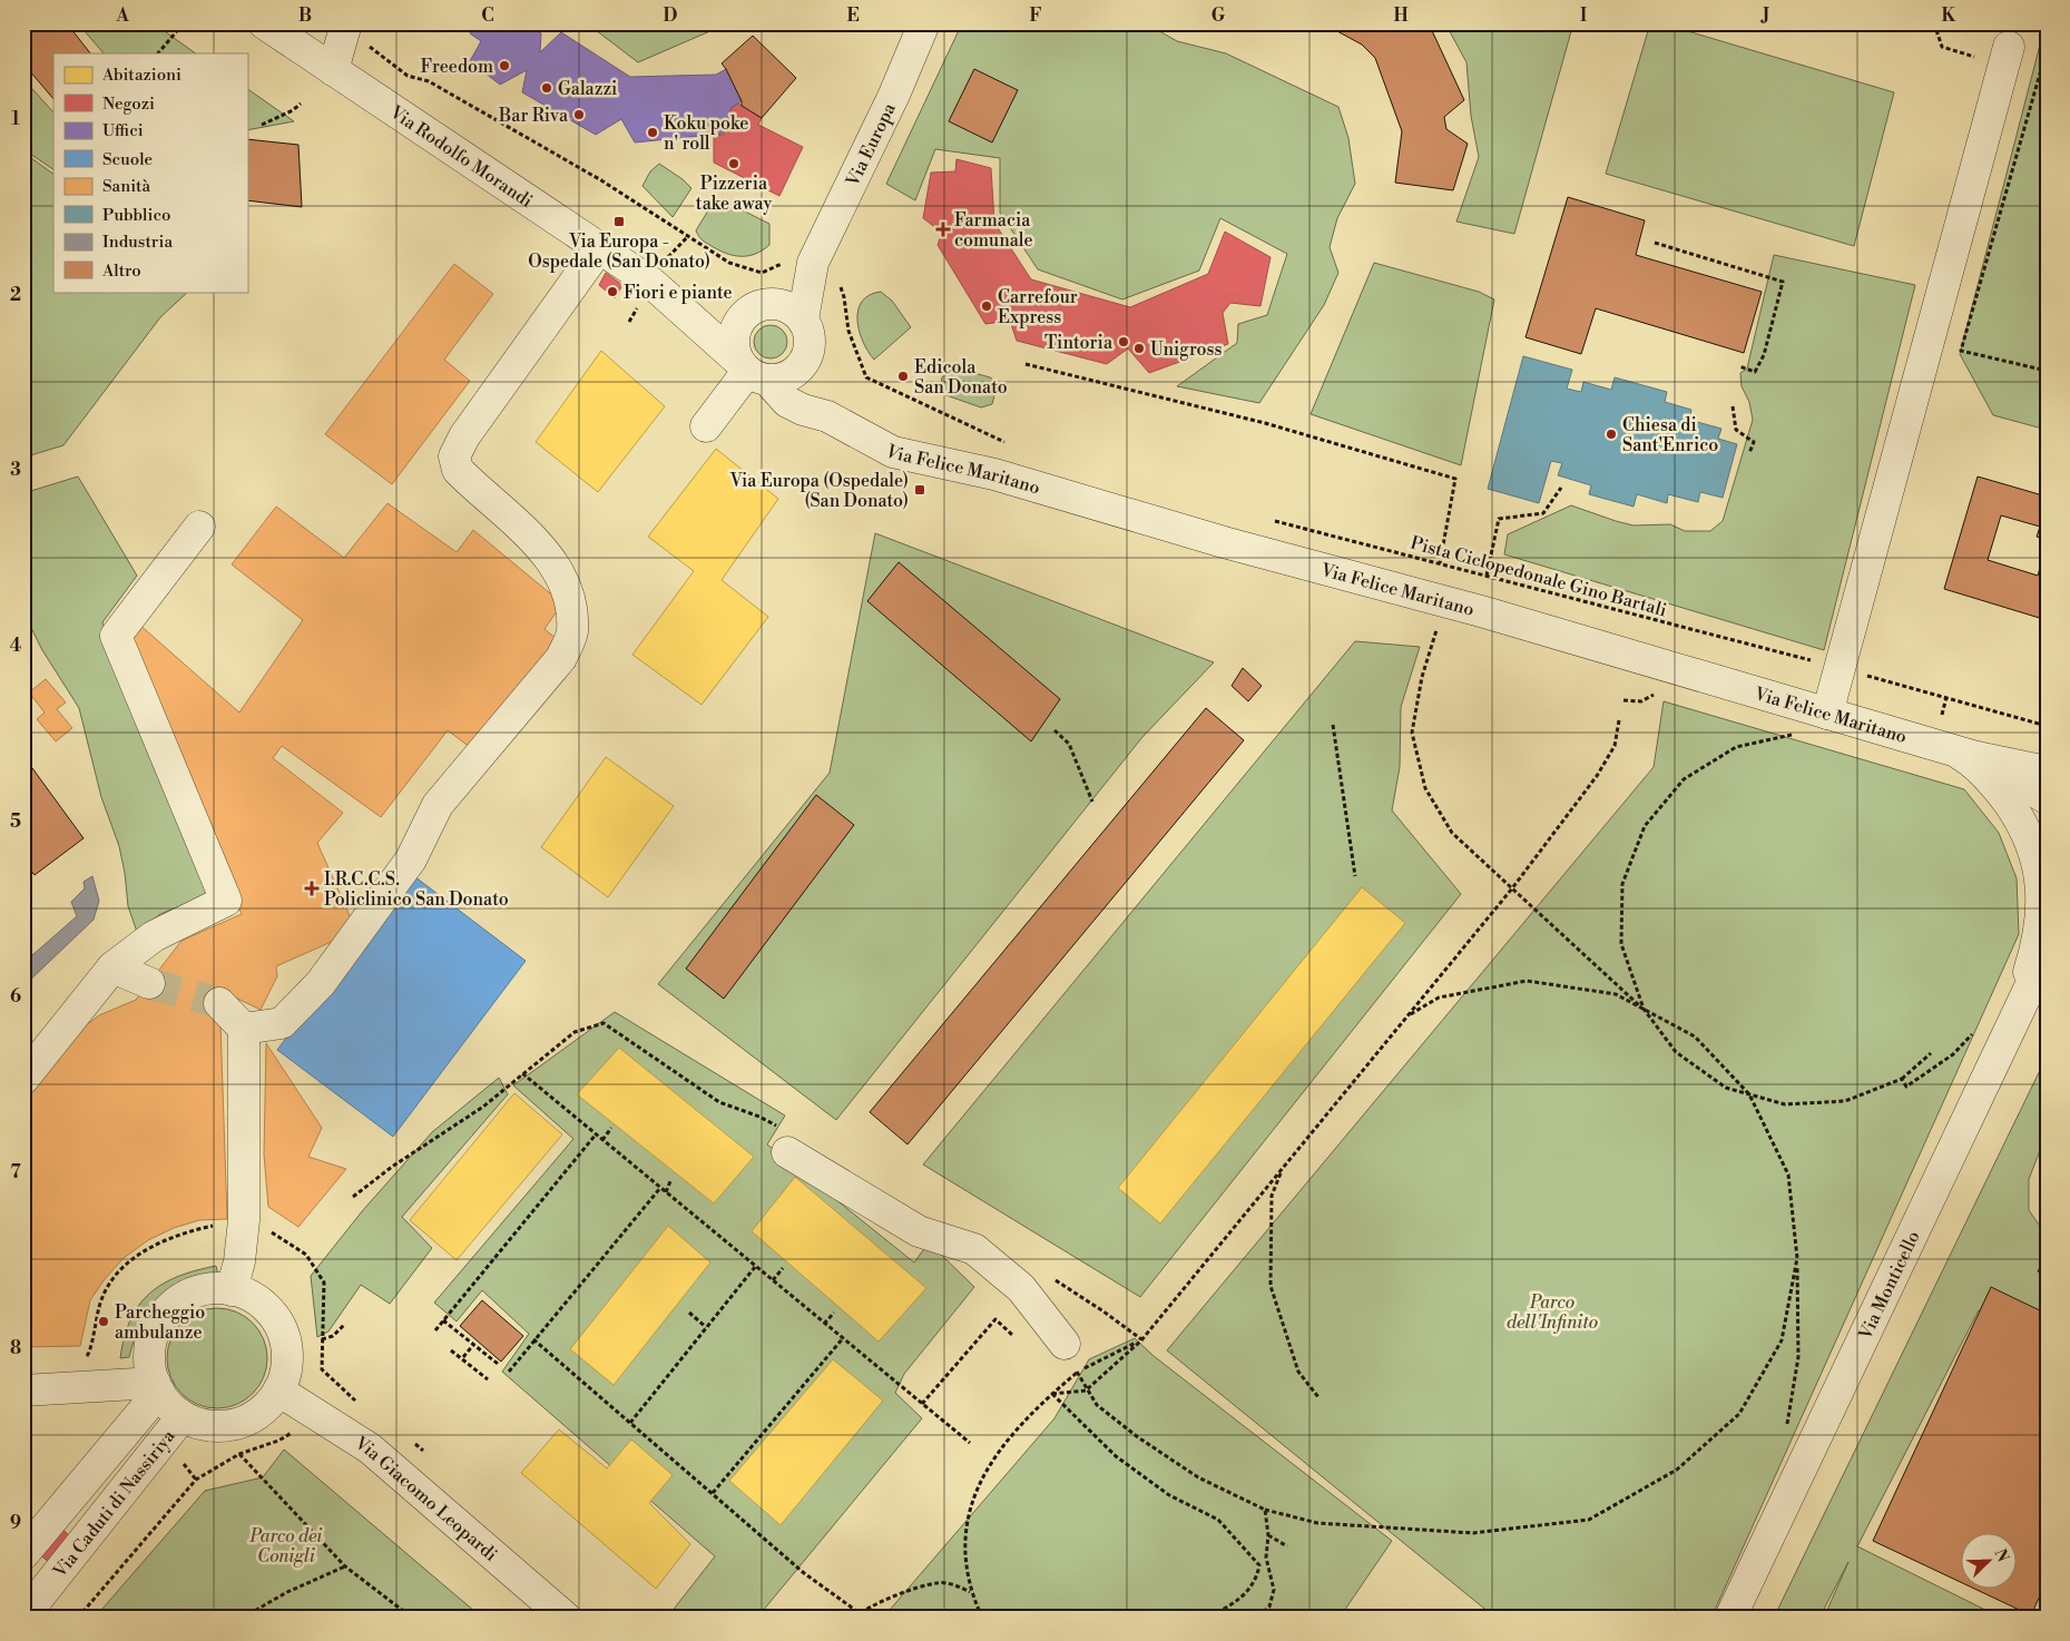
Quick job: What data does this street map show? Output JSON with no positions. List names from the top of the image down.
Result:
{
  "streets": {
    "street": [
      "Via Europa",
      "Via Rodolfo Morandi",
      "Via Felice Maritano",
      "Via Monticello",
      "Via Giacomo Leopardi",
      "Via Caduti di Nassiriya"
    ],
    "path": ["Pista Ciclopedonale Gino Bartali"]
  },
  "crossings": [
    ["Via Europa", "Via Rodolfo Morandi"],
    ["Via Europa", "Via Felice Maritano"],
    ["Via Rodolfo Morandi", "Via Felice Maritano"],
    ["Via Giacomo Leopardi", "Via Caduti di Nassiriya"]
  ],
  "parks": ["Parco dell'Infinito", "Parco dei Conigli"],
  "places": {
    "other": [
      "Freedom",
      "Galazzi",
      "Bar Riva",
      "Koku poke n' roll",
      "Pizzeria take away",
      "Fiori e piante",
      "Carrefour Express",
      "Tintoria",
      "Unigross",
      "Edicola San Donato",
      "Chiesa di Sant'Enrico",
      "Parcheggio ambulanze"
    ],
    "transit": ["Via Europa - Ospedale (San Donato)", "Via Europa (Ospedale) (San Donato)"],
    "health": ["Farmacia comunale", "I.R.C.C.S. Policlinico San Donato"]
  },
  "legend": [
    "Abitazioni",
    "Negozi",
    "Uffici",
    "Scuole",
    "Sanità",
    "Pubblico",
    "Industria",
    "Altro"
  ],
  "north": "top right",
  "grid": {
    "columns": [
      "A",
      "B",
      "C",
      "D",
      "E",
      "F",
      "G",
      "H",
      "I",
      "J",
      "K"
    ],
    "rows": [
      "1",
      "2",
      "3",
      "4",
      "5",
      "6",
      "7",
      "8",
      "9"
    ]
  }
}
